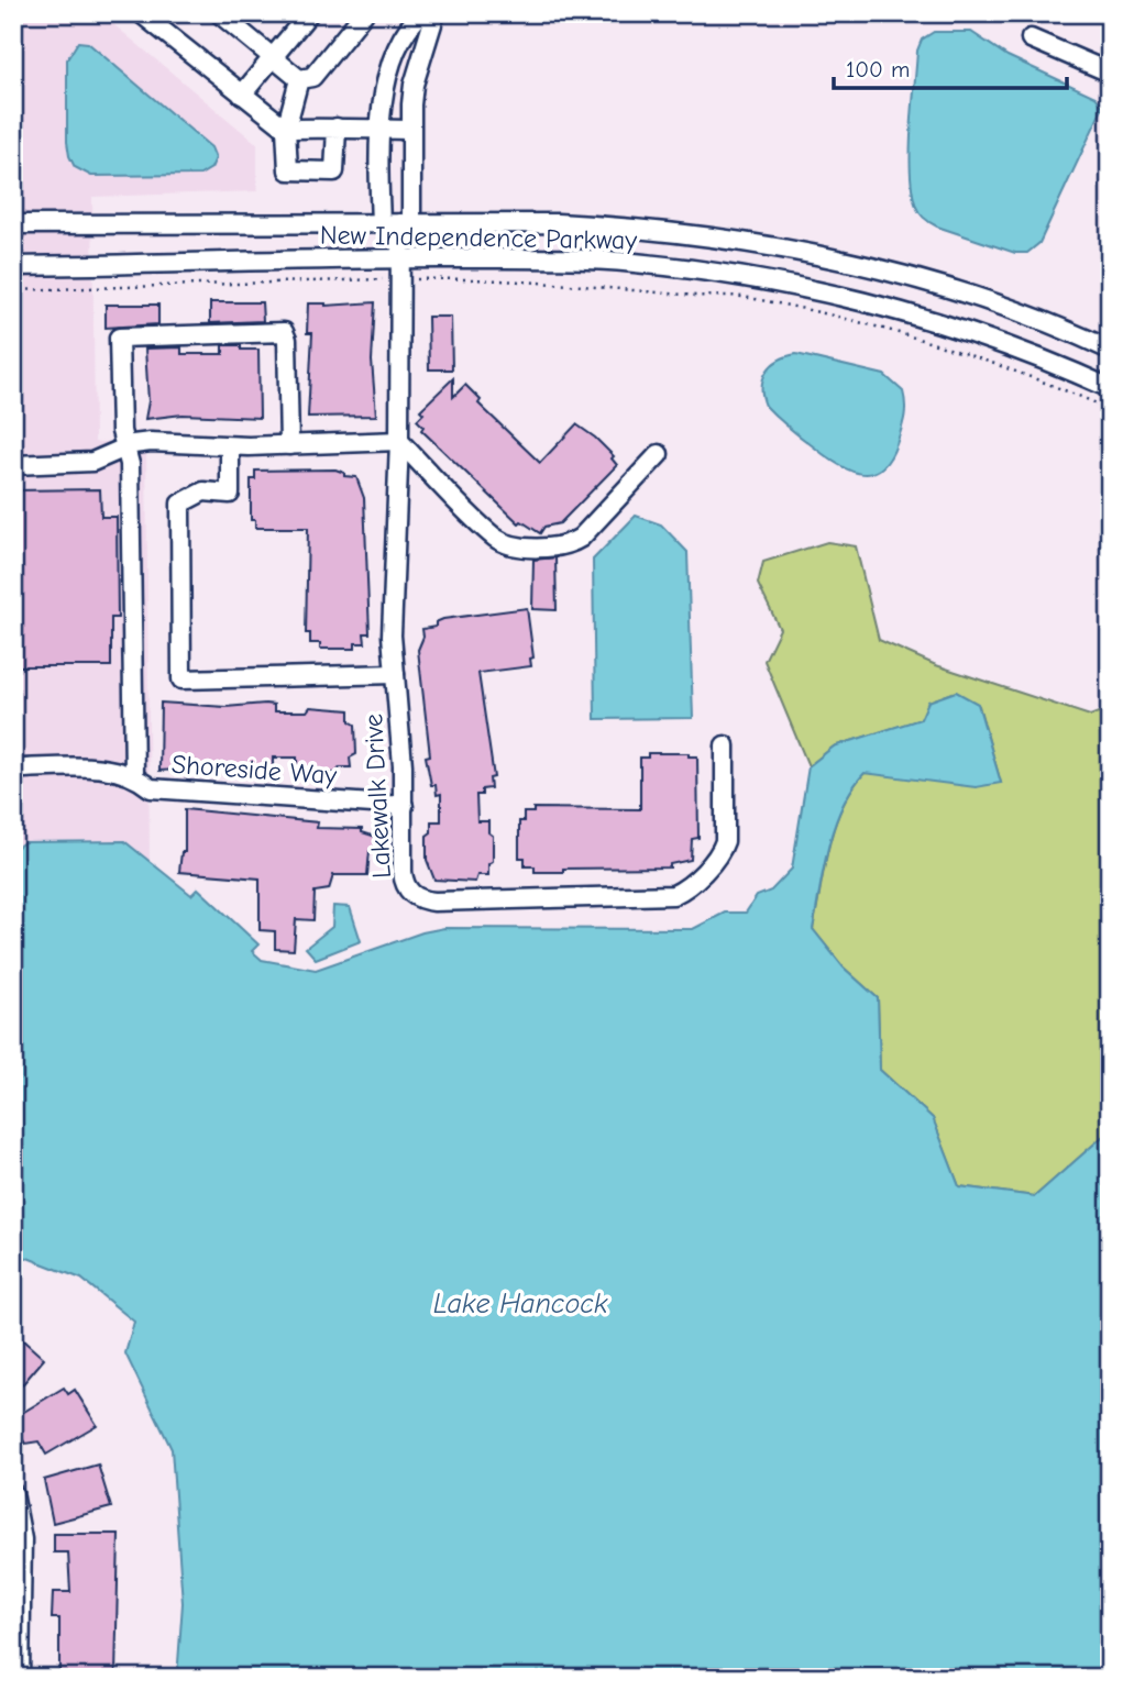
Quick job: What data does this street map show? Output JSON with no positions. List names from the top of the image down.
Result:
{
  "streets": {
    "street": ["New Independence Parkway", "Shoreside Way", "Lakewalk Drive"]
  },
  "crossings": [
    ["New Independence Parkway", "Lakewalk Drive"],
    ["Shoreside Way", "Lakewalk Drive"]
  ],
  "water": ["Lake Hancock"],
  "scale_bar": "100 m"
}
